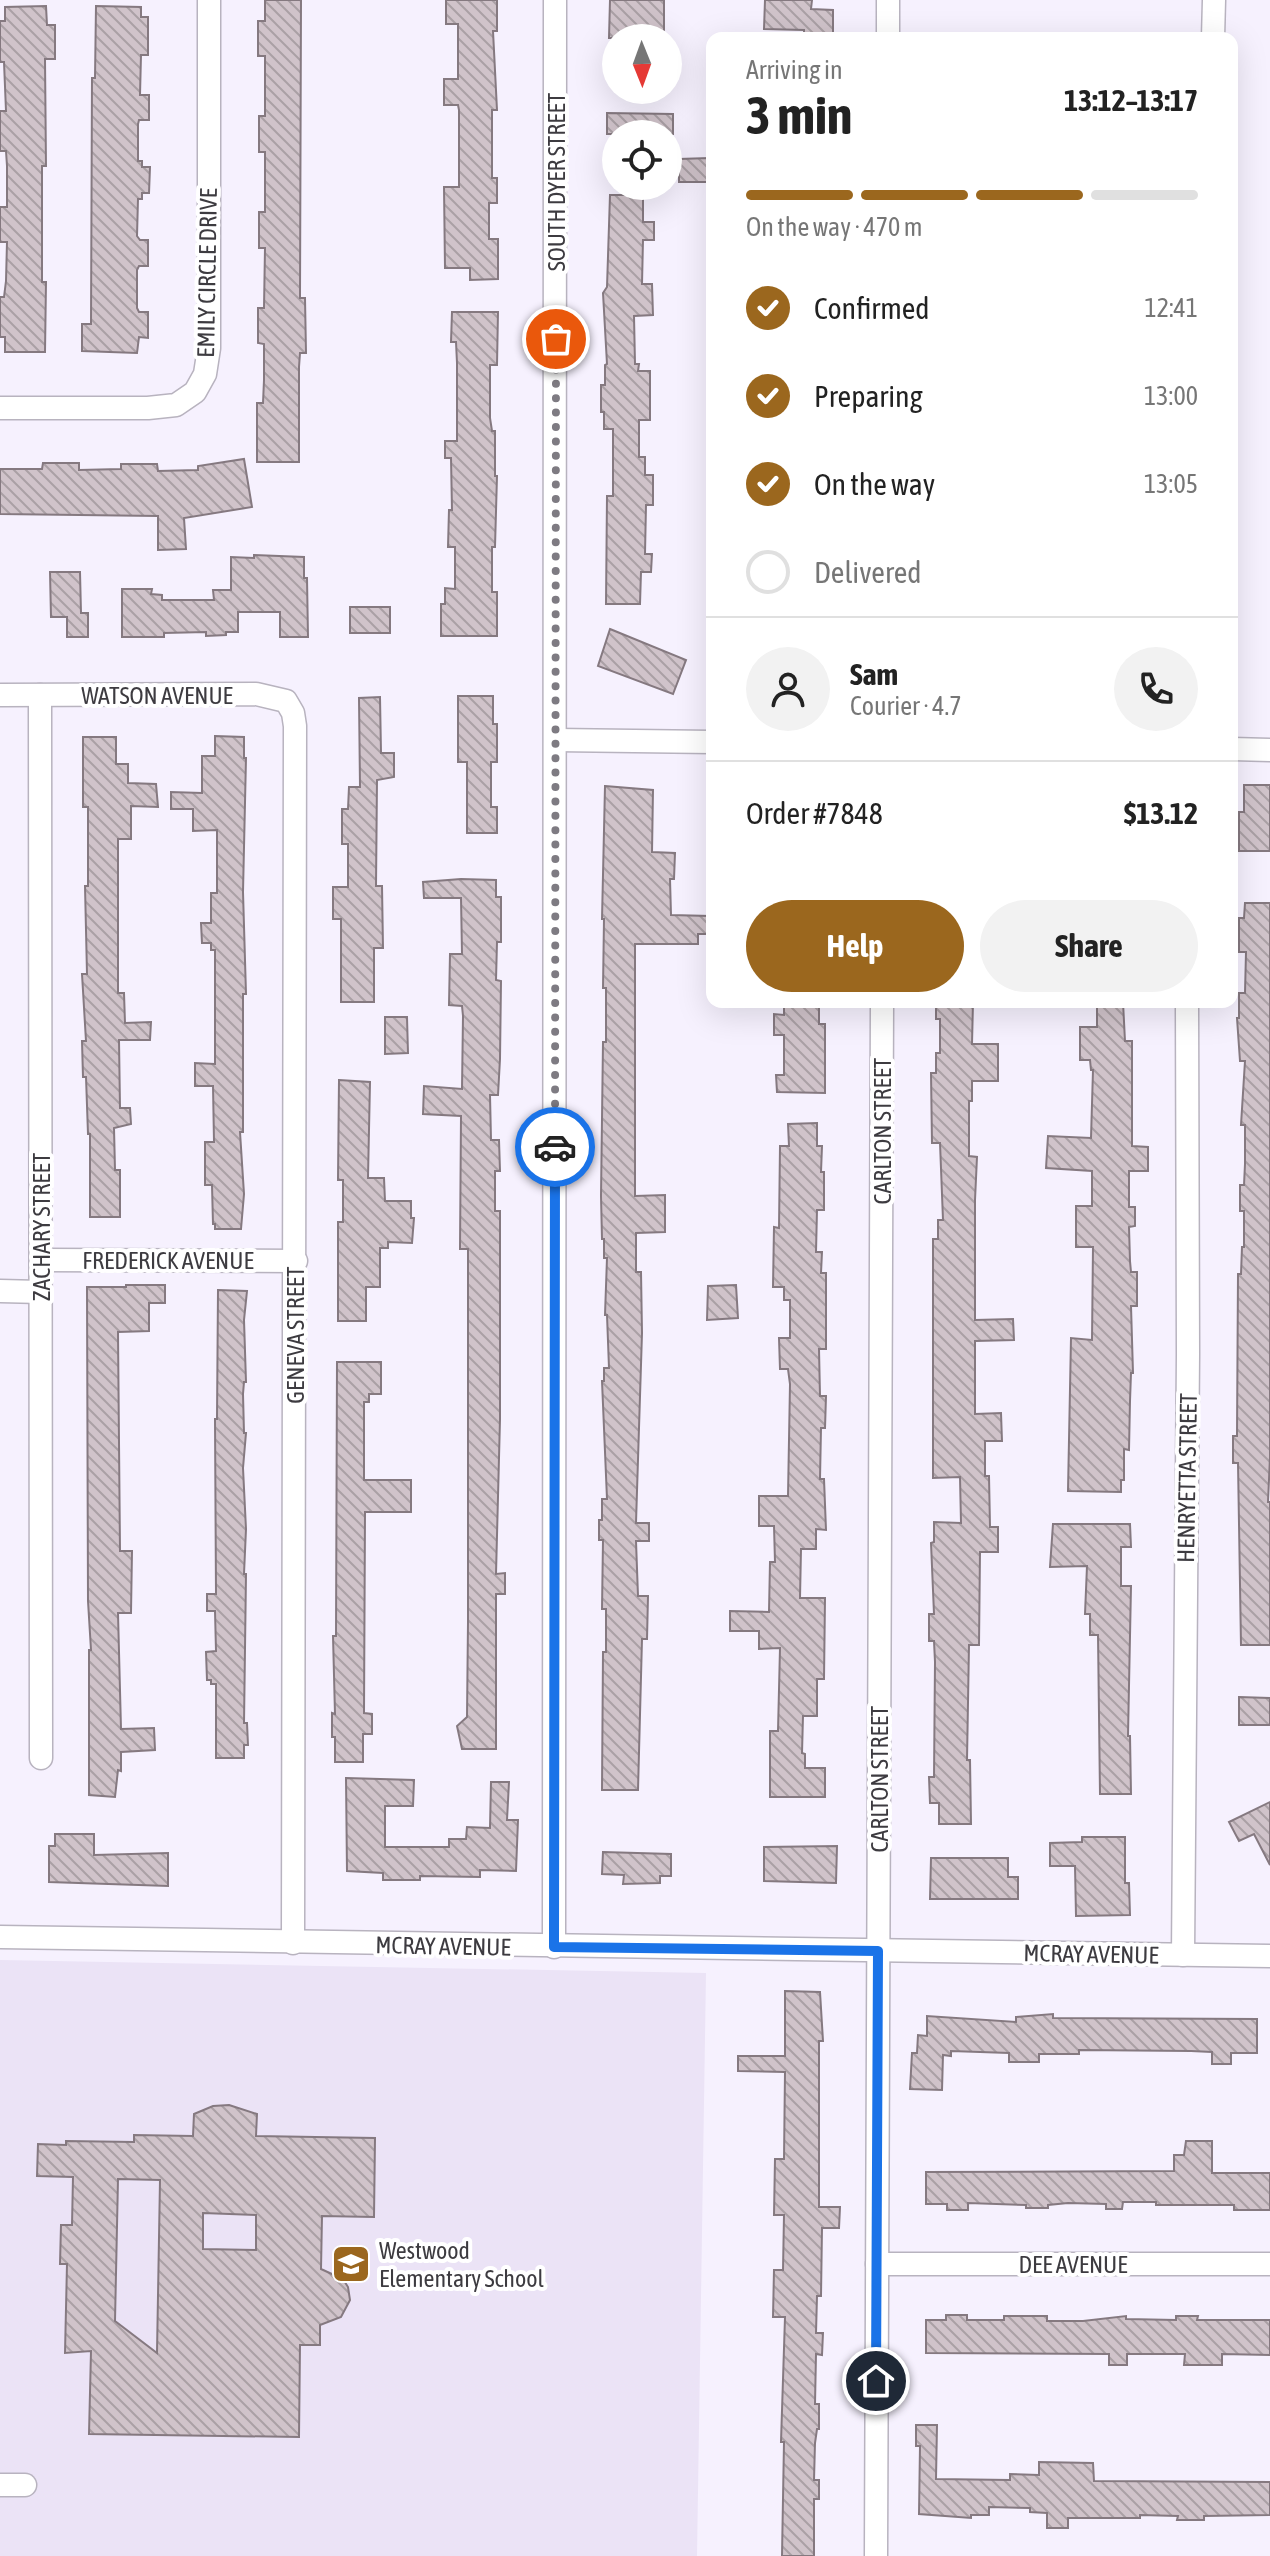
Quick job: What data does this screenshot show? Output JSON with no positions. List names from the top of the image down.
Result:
{
  "streets": {
    "street": [
      "SOUTH DYER STREET",
      "EMILY CIRCLE DRIVE",
      "WATSON AVENUE",
      "CARLTON STREET",
      "ZACHARY STREET",
      "FREDERICK AVENUE",
      "GENEVA STREET",
      "HENRYETTA STREET",
      "MCRAY AVENUE",
      "DEE AVENUE"
    ]
  },
  "crossings": [
    ["SOUTH DYER STREET", "MCRAY AVENUE"],
    ["WATSON AVENUE", "ZACHARY STREET"],
    ["WATSON AVENUE", "GENEVA STREET"],
    ["CARLTON STREET", "MCRAY AVENUE"],
    ["CARLTON STREET", "DEE AVENUE"],
    ["ZACHARY STREET", "FREDERICK AVENUE"],
    ["FREDERICK AVENUE", "GENEVA STREET"],
    ["GENEVA STREET", "MCRAY AVENUE"],
    ["HENRYETTA STREET", "MCRAY AVENUE"]
  ],
  "places": {
    "school or university": ["Westwood Elementary School"]
  },
  "north": "bottom",
  "page": {
    "heading": ["3 min", "Arriving in", "13:12–13:17"],
    "panel": [
      "Sam",
      "Courier · 4.7",
      "Order #7848",
      "$13.12"
    ],
    "bar": "On the way · 470 m",
    "list": [
      ["Confirmed", "12:41"],
      ["Preparing", "13:00"],
      ["On the way", "13:05"],
      "Delivered"
    ],
    "buttons": ["Help", "Share"]
  }
}
